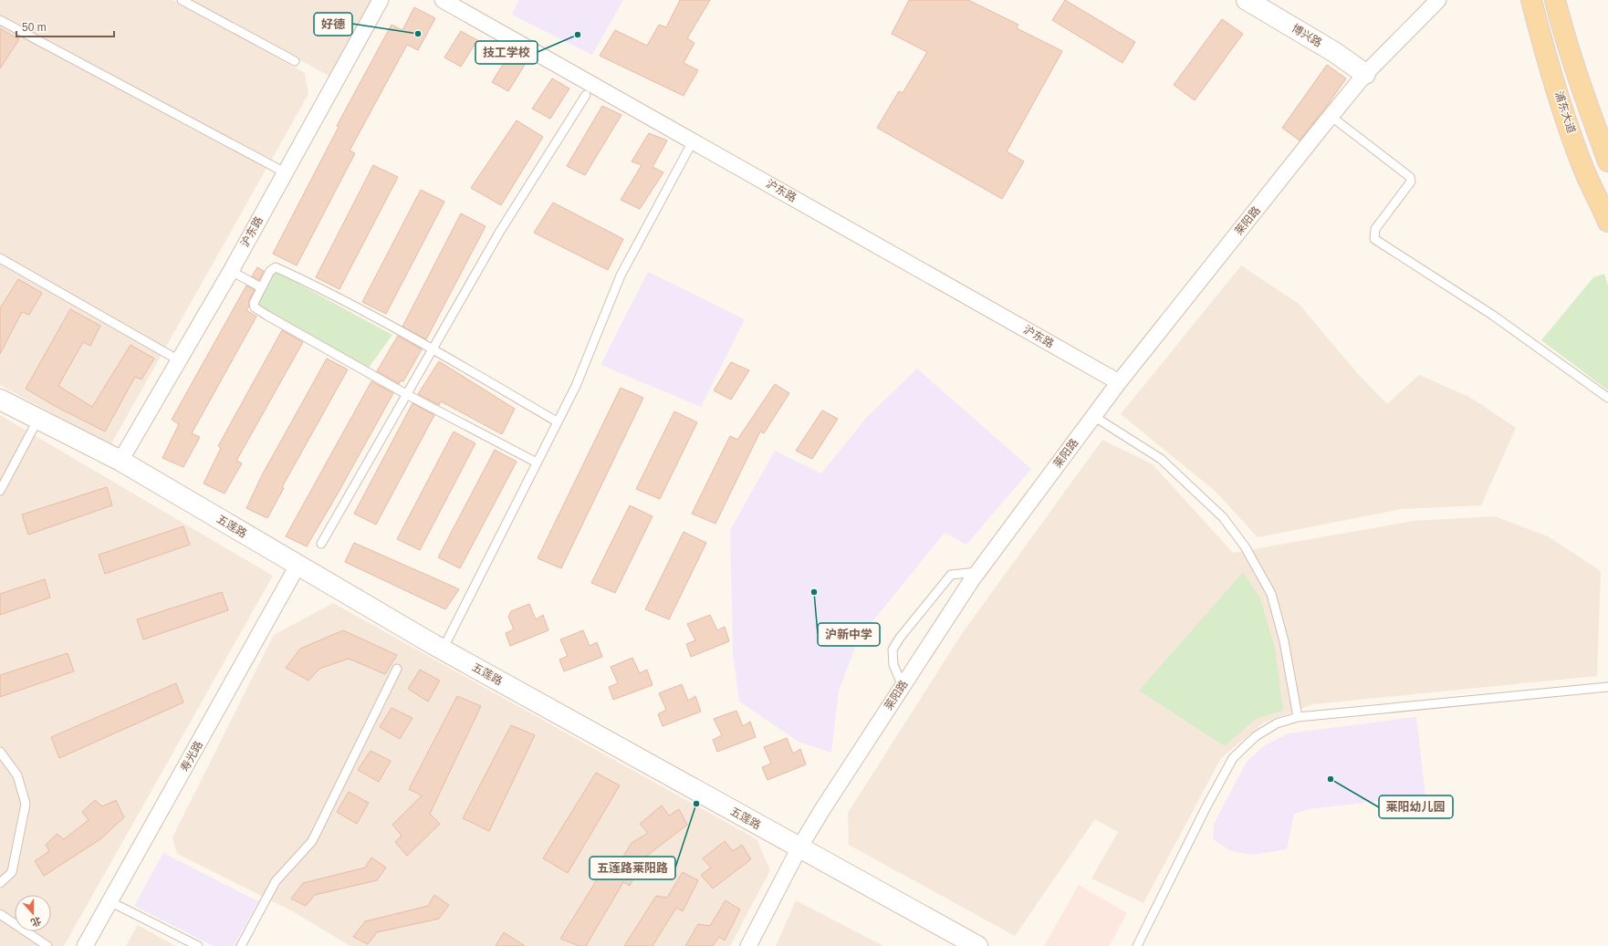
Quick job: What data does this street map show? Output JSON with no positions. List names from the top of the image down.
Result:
{
  "streets": {
    "main road": ["浦东大道"],
    "street": [
      "博兴路",
      "沪东路",
      "莱阳路",
      "五莲路",
      "寿光路"
    ]
  },
  "crossings": [
    ["博兴路", "莱阳路"],
    ["沪东路", "莱阳路"],
    ["沪东路", "五莲路"],
    ["莱阳路", "五莲路"],
    ["五莲路", "寿光路"]
  ],
  "places": [
    "好德",
    "技工学校",
    "沪新中学",
    "莱阳幼儿园",
    "五莲路莱阳路"
  ],
  "scale_bar": "50 m",
  "north": "bottom"
}
